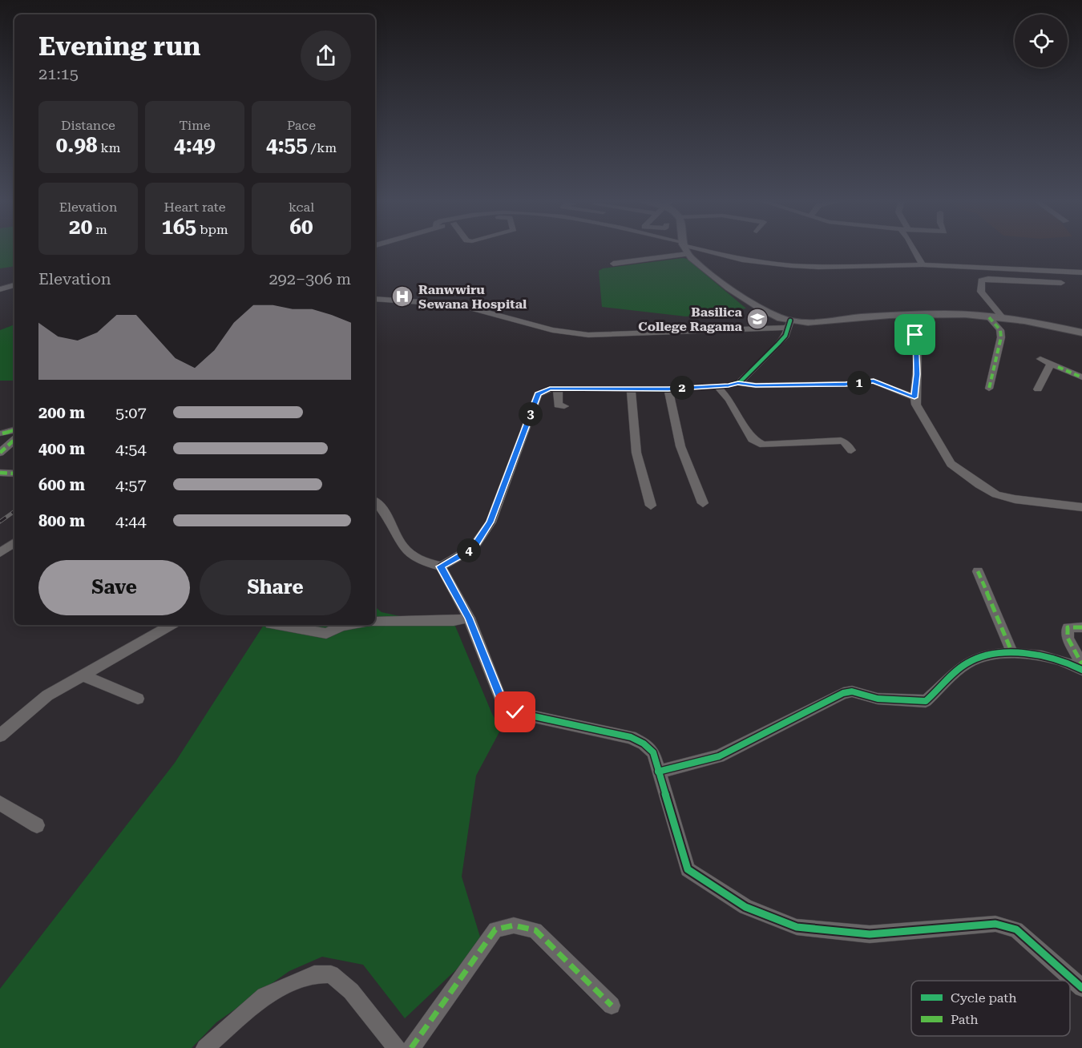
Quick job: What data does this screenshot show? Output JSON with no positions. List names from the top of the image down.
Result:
{
  "places": {
    "hospital": ["Ranwwiru Sewana Hospital"],
    "school or university": ["Basilica College Ragama"]
  },
  "legend": ["Cycle path", "Path"],
  "page": {
    "heading": ["Evening run", "21:15"],
    "stats": [
      ["Distance", "0.98 km"],
      ["Time", "4:49"],
      ["Pace", "4:55 /km"],
      ["Elevation", "20 m"],
      ["Heart rate", "165 bpm"],
      ["kcal", "60"]
    ],
    "chart": ["Elevation", "292–306 m"],
    "pins": [
      "1",
      "2",
      "3",
      "4"
    ],
    "list": [
      {
        "name": "200 m",
        "note": "5:07"
      },
      {
        "name": "400 m",
        "note": "4:54"
      },
      {
        "name": "600 m",
        "note": "4:57"
      },
      {
        "name": "800 m",
        "note": "4:44"
      }
    ],
    "buttons": ["Save", "Share"]
  }
}
